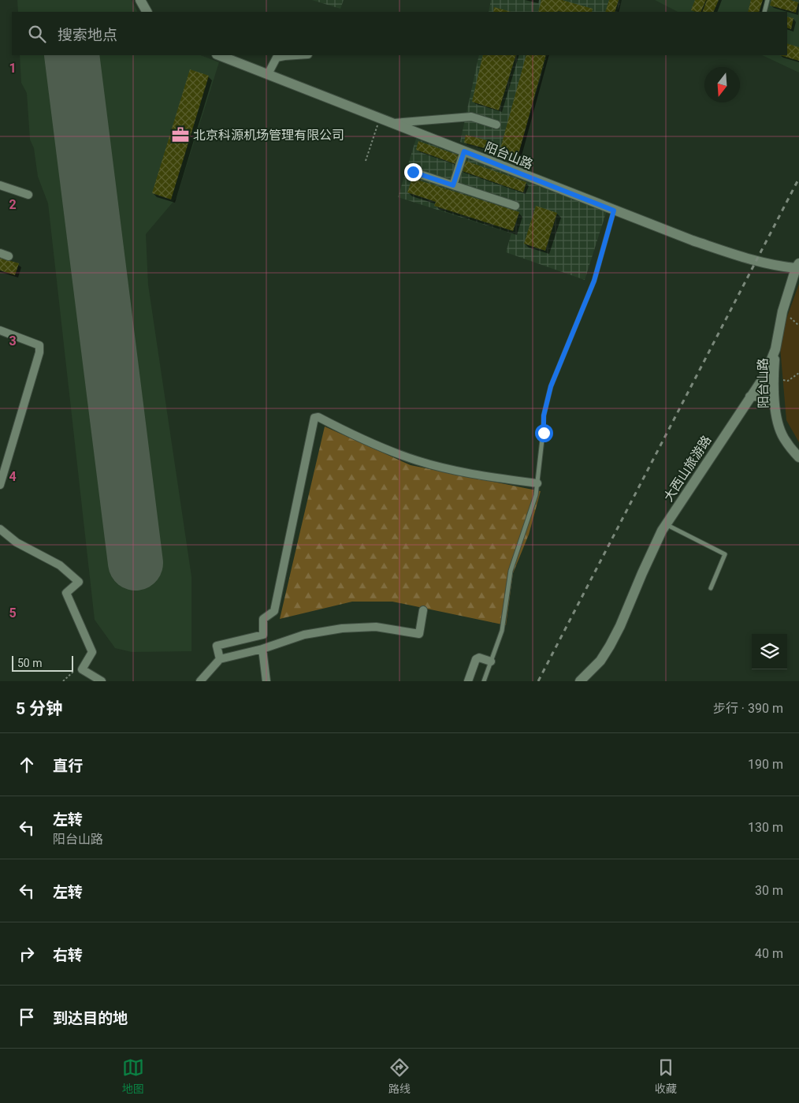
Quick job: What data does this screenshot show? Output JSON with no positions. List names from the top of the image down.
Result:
{
  "streets": {
    "street": ["阳台山路", "大西山旅游路"]
  },
  "crossings": [
    ["阳台山路", "大西山旅游路"]
  ],
  "places": {
    "office": ["北京科源机场管理有限公司"]
  },
  "scale_bar": "50 m",
  "north": "bottom",
  "page": {
    "search": "搜索地点",
    "scale": "50 m",
    "heading": ["5 分钟", "步行 · 390 m"],
    "list": [
      ["直行", "190 m"],
      ["左转", "阳台山路", "130 m"],
      ["左转", "30 m"],
      ["右转", "40 m"],
      "到达目的地"
    ],
    "nav": ["地图", "路线", "收藏"]
  },
  "grid": {
    "rows": [
      "1",
      "2",
      "3",
      "4",
      "5"
    ]
  }
}
